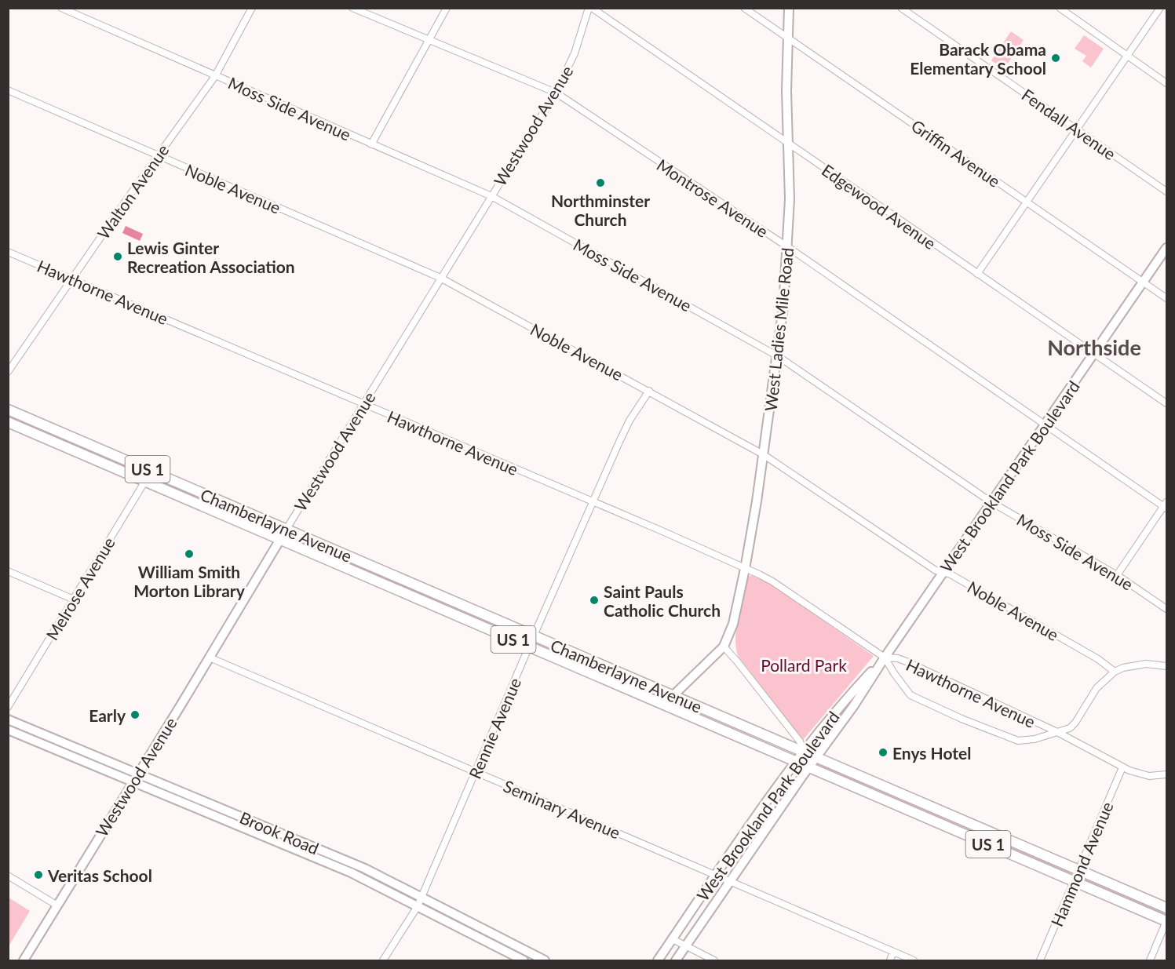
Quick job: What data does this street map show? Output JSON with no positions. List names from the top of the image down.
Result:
{
  "streets": {
    "main road": [
      "Westwood Avenue",
      "West Ladies Mile Road",
      "US 1",
      "West Brookland Park Boulevard",
      "Chamberlayne Avenue",
      "Brook Road"
    ],
    "street": [
      "Moss Side Avenue",
      "Fendall Avenue",
      "Griffin Avenue",
      "Noble Avenue",
      "Walton Avenue",
      "Montrose Avenue",
      "Edgewood Avenue",
      "Hawthorne Avenue",
      "Melrose Avenue",
      "Rennie Avenue",
      "Seminary Avenue",
      "Hammond Avenue"
    ]
  },
  "crossings": [
    ["Moss Side Avenue", "Westwood Avenue"],
    ["Moss Side Avenue", "Walton Avenue"],
    ["Moss Side Avenue", "West Ladies Mile Road"],
    ["Moss Side Avenue", "West Brookland Park Boulevard"],
    ["Westwood Avenue", "Noble Avenue"],
    ["Westwood Avenue", "Montrose Avenue"],
    ["Westwood Avenue", "Edgewood Avenue"],
    ["Westwood Avenue", "Hawthorne Avenue"],
    ["Westwood Avenue", "Chamberlayne Avenue"],
    ["Westwood Avenue", "Seminary Avenue"],
    ["Westwood Avenue", "Brook Road"],
    ["Griffin Avenue", "West Ladies Mile Road"],
    ["Griffin Avenue", "West Brookland Park Boulevard"],
    ["Noble Avenue", "Walton Avenue"],
    ["Noble Avenue", "West Ladies Mile Road"],
    ["Noble Avenue", "West Brookland Park Boulevard"],
    ["Noble Avenue", "Rennie Avenue"],
    ["Walton Avenue", "Hawthorne Avenue"],
    ["Montrose Avenue", "West Ladies Mile Road"],
    ["Montrose Avenue", "West Brookland Park Boulevard"],
    ["Edgewood Avenue", "West Ladies Mile Road"],
    ["Edgewood Avenue", "West Brookland Park Boulevard"],
    ["Hawthorne Avenue", "West Ladies Mile Road"],
    ["Hawthorne Avenue", "West Brookland Park Boulevard"],
    ["Hawthorne Avenue", "Rennie Avenue"],
    ["Hawthorne Avenue", "Hammond Avenue"],
    ["West Ladies Mile Road", "Chamberlayne Avenue"],
    ["West Brookland Park Boulevard", "Chamberlayne Avenue"],
    ["West Brookland Park Boulevard", "Seminary Avenue"],
    ["Chamberlayne Avenue", "Melrose Avenue"],
    ["Chamberlayne Avenue", "Rennie Avenue"],
    ["Chamberlayne Avenue", "Hammond Avenue"],
    ["Rennie Avenue", "Seminary Avenue"],
    ["Rennie Avenue", "Brook Road"]
  ],
  "districts": ["Northside"],
  "parks": ["Pollard Park"],
  "places": [
    "Barack Obama Elementary School",
    "Northminster Church",
    "Lewis Ginter Recreation Association",
    "William Smith Morton Library",
    "Saint Pauls Catholic Church",
    "Early",
    "Enys Hotel",
    "Veritas School"
  ]
}
